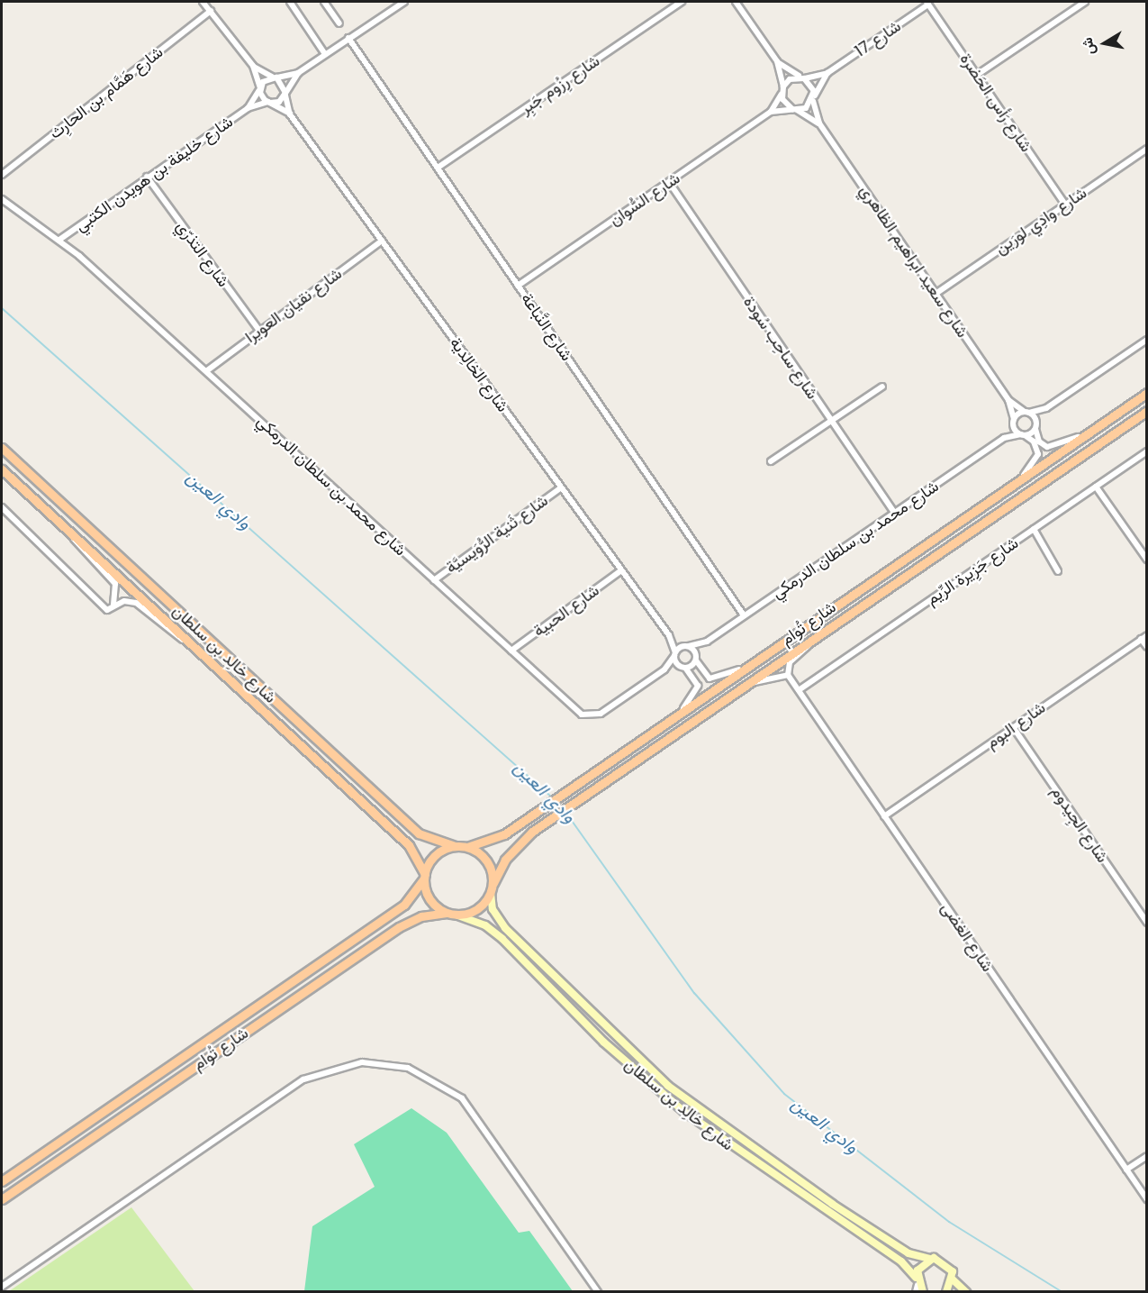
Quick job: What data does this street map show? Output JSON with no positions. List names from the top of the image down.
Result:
{
  "streets": {
    "main road": ["شارع تُوام", "شارع خالِد بن سلطان"],
    "street": [
      "شارع 17",
      "شارع رِزُوم جَبِر",
      "شارع هَمَّام بن الحارِث",
      "شارع رَأس الحَضرة",
      "شارع خليفة بن هويدن الكتبي",
      "شارع السُّوان",
      "شارع وادِي لورَين",
      "شارع التذرّي",
      "شارع سعيد ابراهيم الظاهري",
      "شارع نقيان العويرا",
      "شارع النَّباعة",
      "شارع ساحِب سُودة",
      "شارع الخالِدية",
      "شارع محمد بن سلطان الدرمكي",
      "شارع ثَنية الرُّوَيسيَّة",
      "شارع جَزِيرة الرِّيم",
      "شارع الحبية",
      "شارع البوم",
      "شارع الجِيدوم",
      "شارع الغضى"
    ]
  },
  "crossings": [
    ["شارع 17", "شارع رَأس الحَضرة"],
    ["شارع 17", "شارع السُّوان"],
    ["شارع 17", "شارع سعيد ابراهيم الظاهري"],
    ["شارع رِزُوم جَبِر", "شارع النَّباعة"],
    ["شارع رَأس الحَضرة", "شارع وادِي لورَين"],
    ["شارع خليفة بن هويدن الكتبي", "شارع التذرّي"],
    ["شارع خليفة بن هويدن الكتبي", "شارع الخالِدية"],
    ["شارع خليفة بن هويدن الكتبي", "شارع محمد بن سلطان الدرمكي"],
    ["شارع السُّوان", "شارع سعيد ابراهيم الظاهري"],
    ["شارع السُّوان", "شارع النَّباعة"],
    ["شارع السُّوان", "شارع ساحِب سُودة"],
    ["شارع وادِي لورَين", "شارع سعيد ابراهيم الظاهري"],
    ["شارع التذرّي", "شارع نقيان العويرا"],
    ["شارع سعيد ابراهيم الظاهري", "شارع محمد بن سلطان الدرمكي"],
    ["شارع نقيان العويرا", "شارع الخالِدية"],
    ["شارع نقيان العويرا", "شارع محمد بن سلطان الدرمكي"],
    ["شارع النَّباعة", "شارع محمد بن سلطان الدرمكي"],
    ["شارع ساحِب سُودة", "شارع محمد بن سلطان الدرمكي"],
    ["شارع الخالِدية", "شارع محمد بن سلطان الدرمكي"],
    ["شارع الخالِدية", "شارع ثَنية الرُّوَيسيَّة"],
    ["شارع الخالِدية", "شارع الحبية"],
    ["شارع محمد بن سلطان الدرمكي", "شارع ثَنية الرُّوَيسيَّة"],
    ["شارع محمد بن سلطان الدرمكي", "شارع الحبية"],
    ["شارع جَزِيرة الرِّيم", "شارع الغضى"],
    ["شارع تُوام", "شارع خالِد بن سلطان"],
    ["شارع البوم", "شارع الجِيدوم"],
    ["شارع البوم", "شارع الغضى"]
  ],
  "water": ["وادي العين"],
  "north": "left"
}
